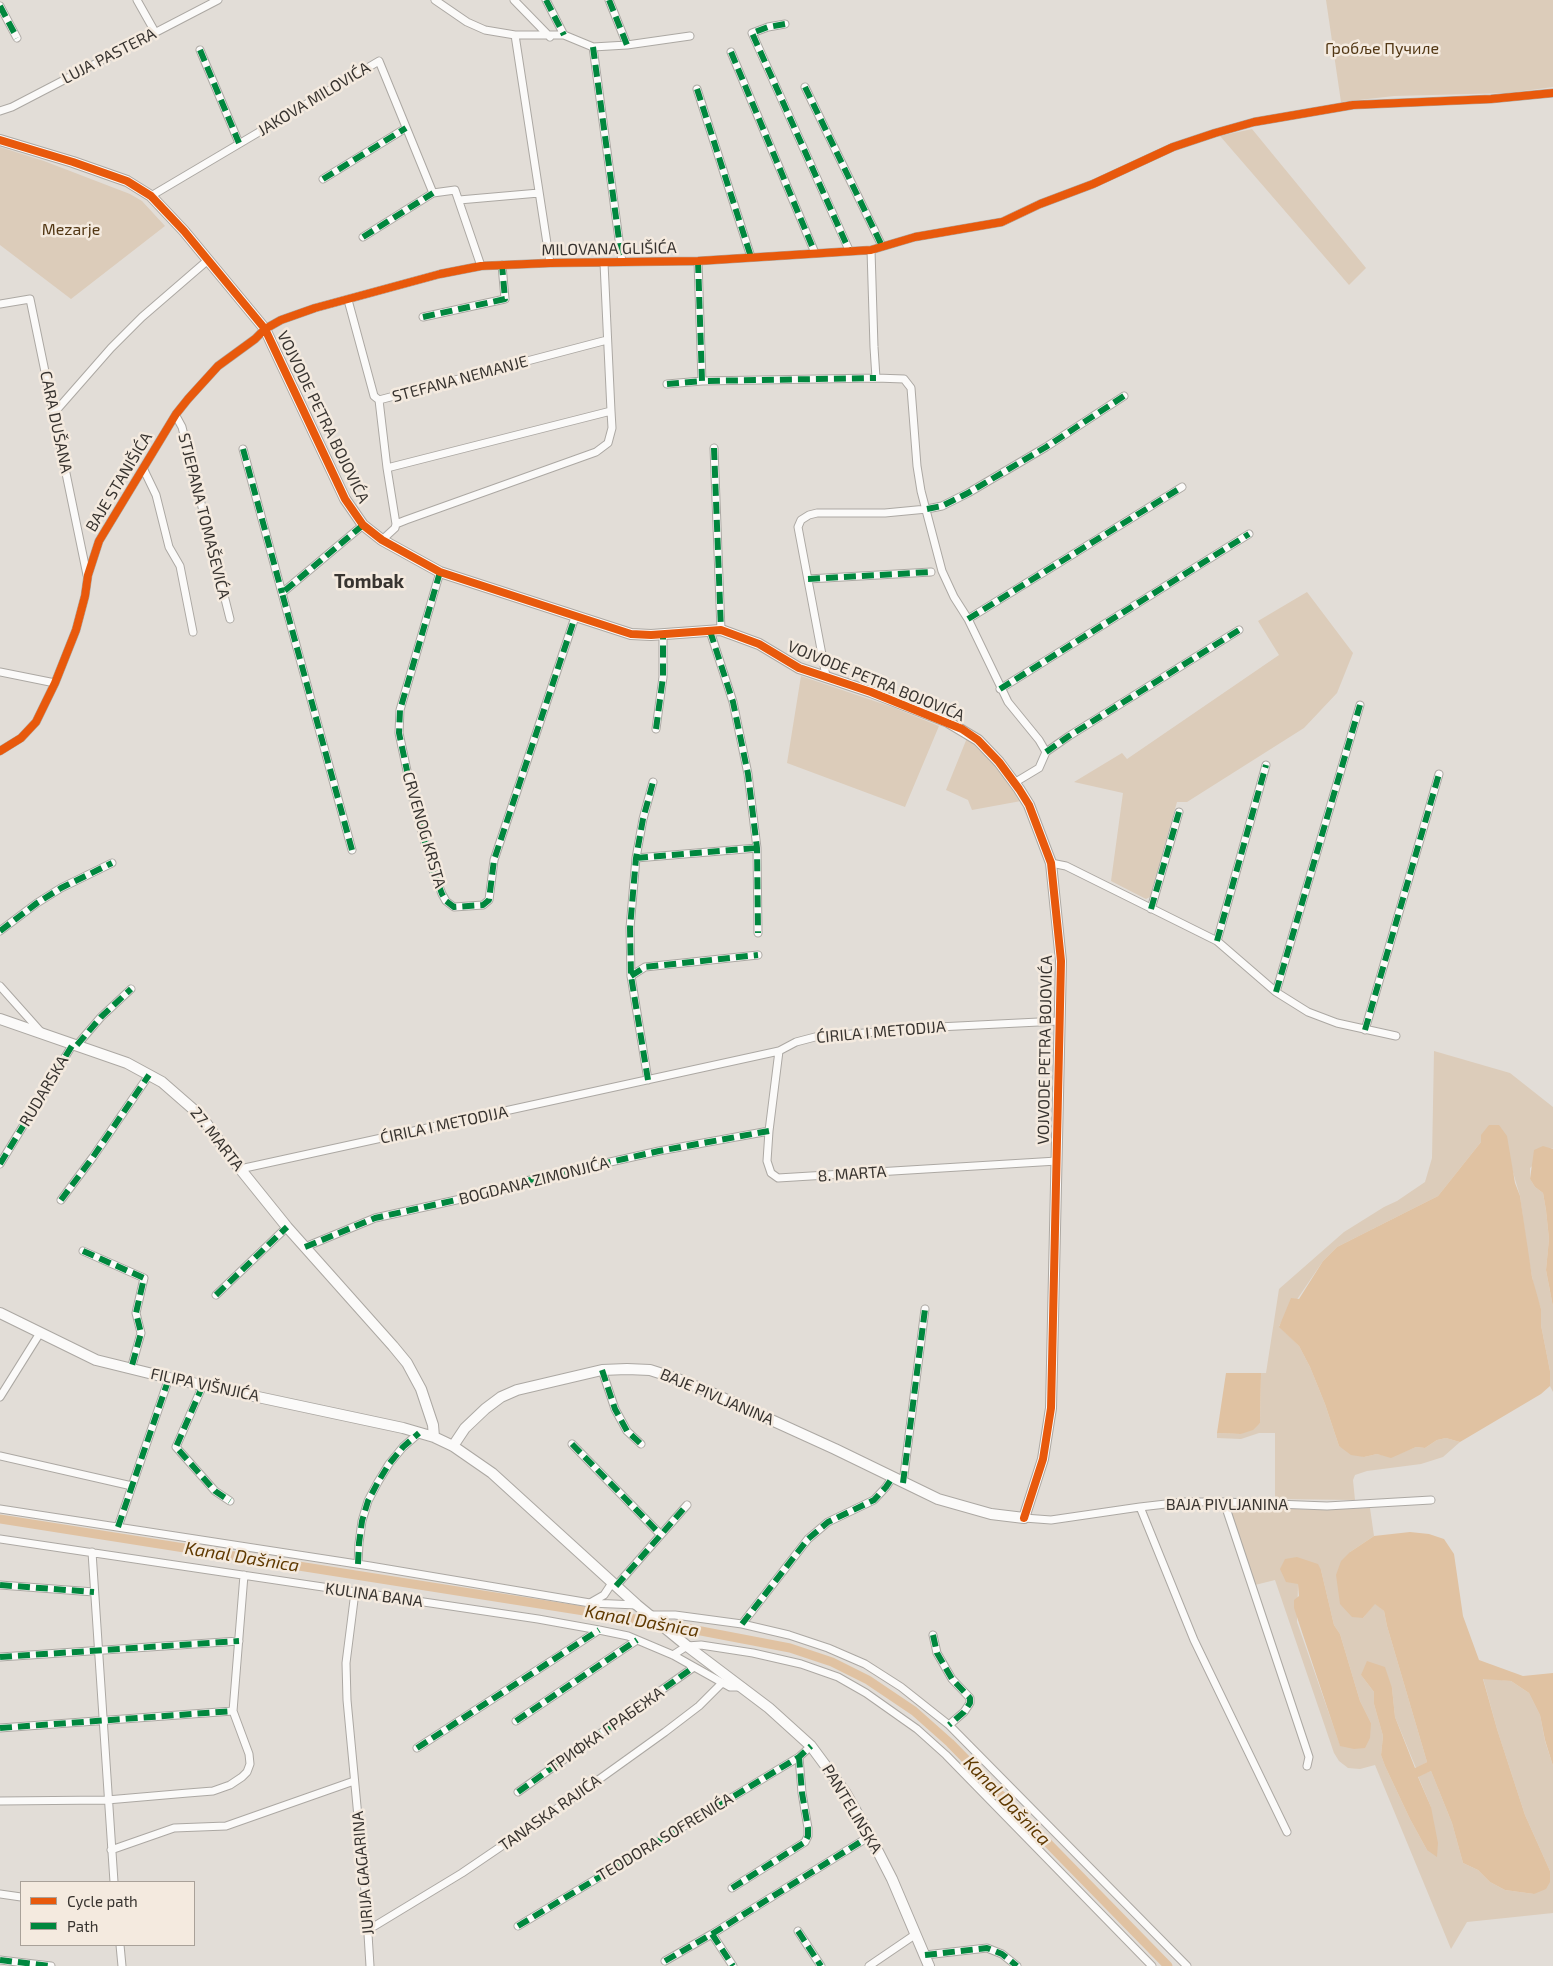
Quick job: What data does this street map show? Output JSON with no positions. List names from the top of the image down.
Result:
{
  "streets": {
    "street": [
      "LUJA PASTERA",
      "JAKOVA MILOVIĆA",
      "MILOVANA GLIŠIĆA",
      "STEFANA NEMANJE",
      "VOJVODE PETRA BOJOVIĆA",
      "CARA DUŠANA",
      "BAJE STANIŠIĆA",
      "STJEPANA TOMAŠEVIĆA",
      "CRVENOG KRSTA",
      "ĆIRILA I METODIJA",
      "RUDARSKA",
      "27. MARTA",
      "8. MARTA",
      "BOGDANA ZIMONJIĆA",
      "FILIPA VIŠNJIĆA",
      "BAJE PIVLJANINA",
      "BAJA PIVLJANINA",
      "KULINA BANA",
      "ТРИФКА ГРАБЕЖА",
      "PANTELINSKA",
      "TANASKA RAJIĆA",
      "TEODORA SOFRENIĆA",
      "JURIJA GAGARINA"
    ]
  },
  "crossings": [
    ["JAKOVA MILOVIĆA", "VOJVODE PETRA BOJOVIĆA"],
    ["MILOVANA GLIŠIĆA", "VOJVODE PETRA BOJOVIĆA"],
    ["MILOVANA GLIŠIĆA", "BAJE STANIŠIĆA"],
    ["VOJVODE PETRA BOJOVIĆA", "BAJE STANIŠIĆA"],
    ["VOJVODE PETRA BOJOVIĆA", "CRVENOG KRSTA"],
    ["VOJVODE PETRA BOJOVIĆA", "ĆIRILA I METODIJA"],
    ["VOJVODE PETRA BOJOVIĆA", "8. MARTA"],
    ["VOJVODE PETRA BOJOVIĆA", "BAJE PIVLJANINA"],
    ["VOJVODE PETRA BOJOVIĆA", "BAJA PIVLJANINA"],
    ["CARA DUŠANA", "BAJE STANIŠIĆA"],
    ["BAJE STANIŠIĆA", "STJEPANA TOMAŠEVIĆA"],
    ["ĆIRILA I METODIJA", "27. MARTA"],
    ["ĆIRILA I METODIJA", "8. MARTA"],
    ["RUDARSKA", "27. MARTA"],
    ["27. MARTA", "BOGDANA ZIMONJIĆA"],
    ["27. MARTA", "FILIPA VIŠNJIĆA"],
    ["8. MARTA", "BOGDANA ZIMONJIĆA"],
    ["FILIPA VIŠNJIĆA", "BAJE PIVLJANINA"],
    ["FILIPA VIŠNJIĆA", "PANTELINSKA"],
    ["BAJE PIVLJANINA", "BAJA PIVLJANINA"],
    ["KULINA BANA", "ТРИФКА ГРАБЕЖА"],
    ["KULINA BANA", "PANTELINSKA"],
    ["KULINA BANA", "TANASKA RAJIĆA"],
    ["KULINA BANA", "JURIJA GAGARINA"],
    ["PANTELINSKA", "TEODORA SOFRENIĆA"],
    ["TANASKA RAJIĆA", "JURIJA GAGARINA"]
  ],
  "districts": ["Tombak"],
  "water": ["Kanal Dašnica"],
  "parks": ["Гробље Пучиле", "Mezarje"],
  "legend": ["Cycle path", "Path"]
}
